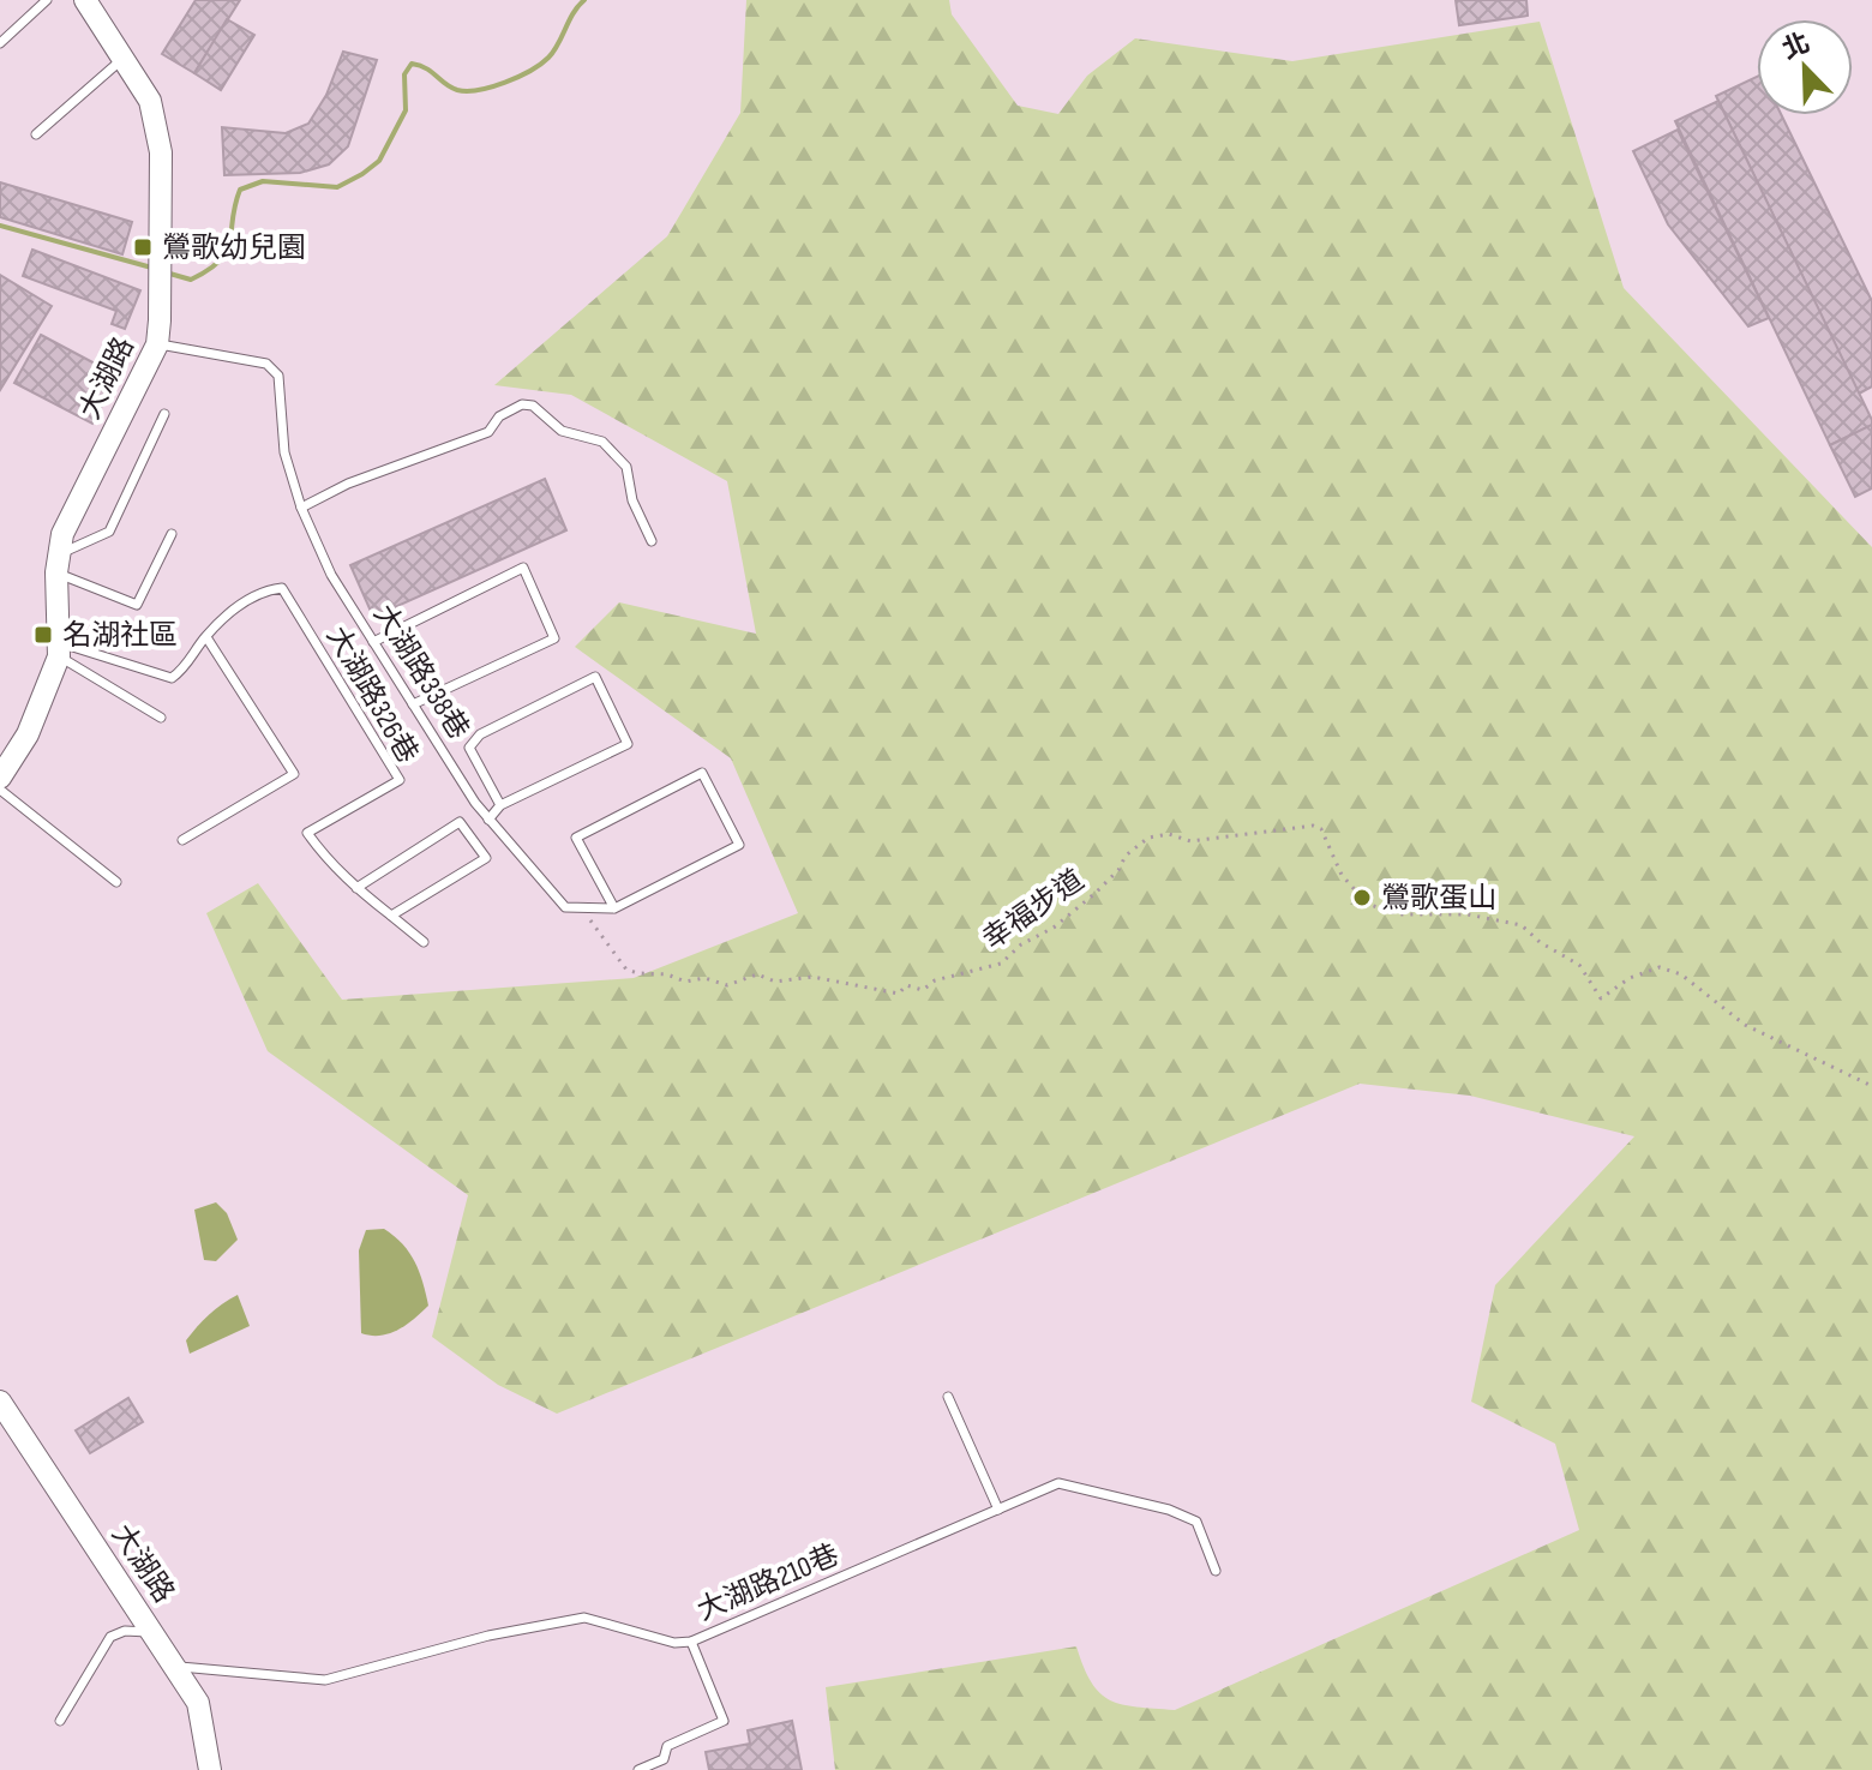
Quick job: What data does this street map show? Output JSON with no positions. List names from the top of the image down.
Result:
{
  "streets": {
    "street": ["大湖路"],
    "lane": ["大湖路338巷", "大湖路326巷", "大湖路210巷"],
    "path": ["幸福步道"]
  },
  "crossings": [
    ["大湖路", "大湖路338巷"],
    ["大湖路", "大湖路326巷"],
    ["大湖路", "大湖路210巷"],
    ["大湖路338巷", "幸福步道"]
  ],
  "places": {
    "transit": ["鶯歌幼兒園", "名湖社區"],
    "other": ["鶯歌蛋山"]
  },
  "north": "top left"
}
